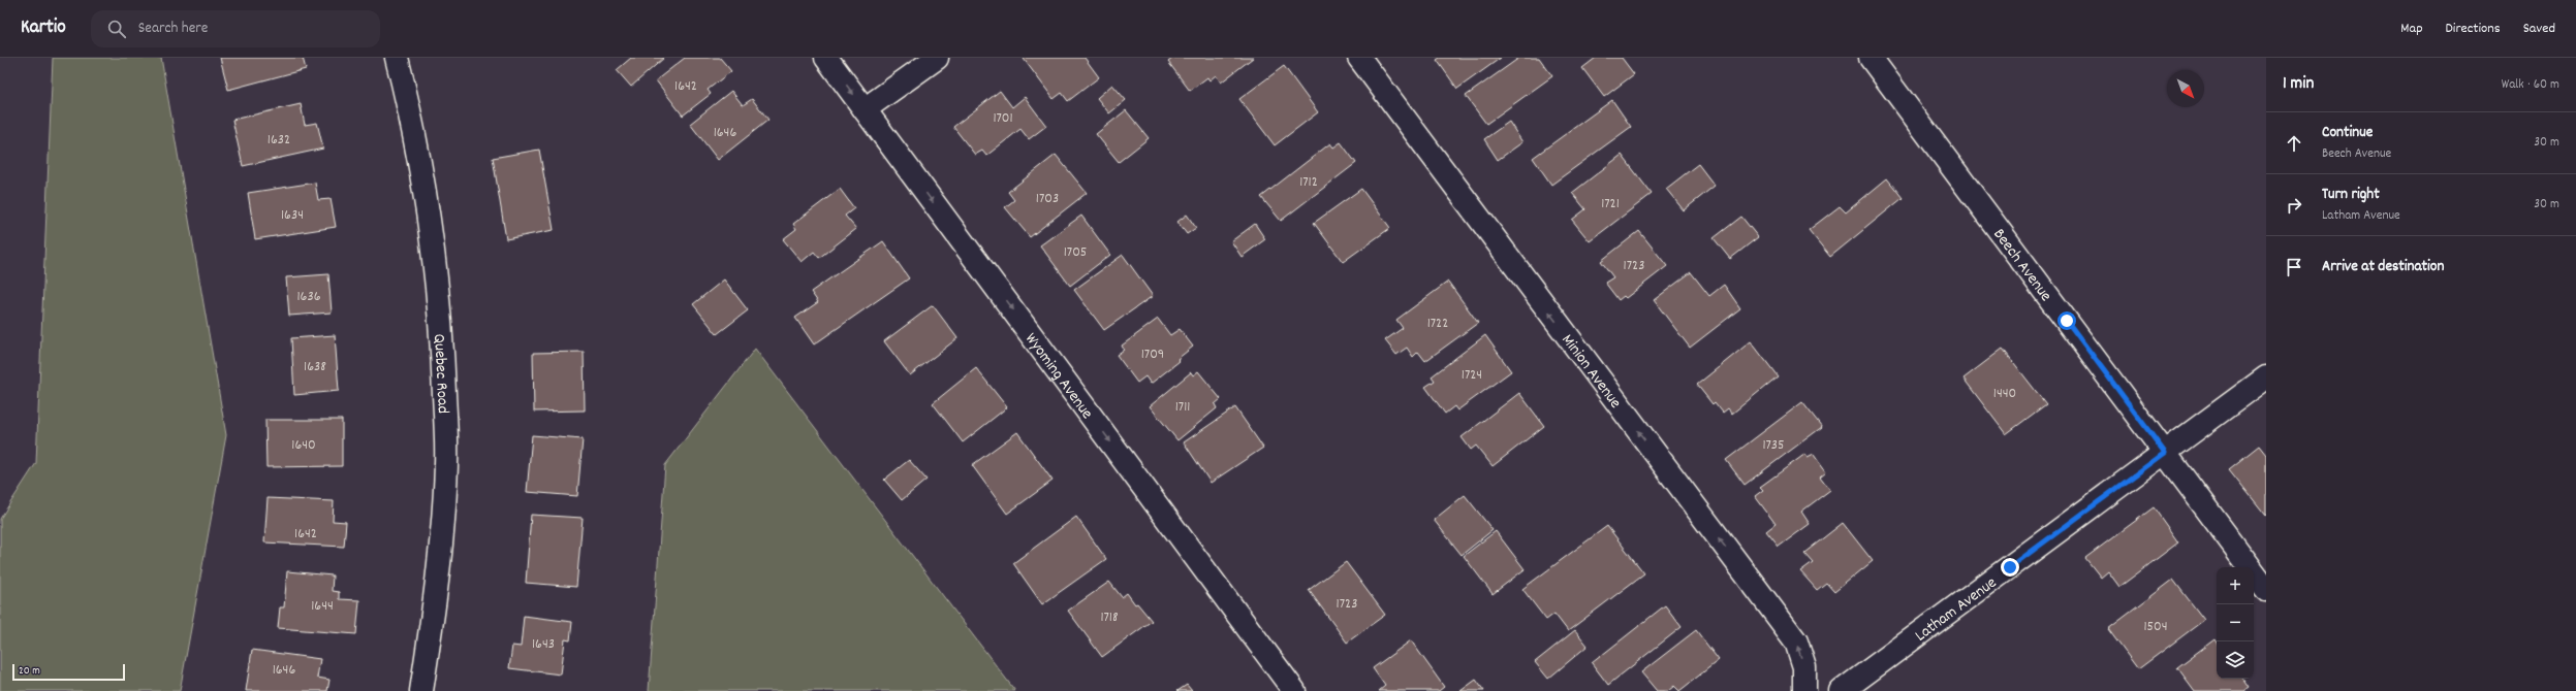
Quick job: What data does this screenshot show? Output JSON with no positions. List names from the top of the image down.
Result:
{
  "streets": {
    "street": [
      "Beech Avenue",
      "Minion Avenue",
      "Quebec Road",
      "Wyoming Avenue",
      "Latham Avenue"
    ]
  },
  "crossings": [
    ["Beech Avenue", "Latham Avenue"]
  ],
  "one_way": ["Minion Avenue", "Wyoming Avenue"],
  "house_numbers": [
    "1642",
    "1701",
    "1646",
    "1632",
    "1712",
    "1703",
    "1721",
    "1634",
    "1705",
    "1723",
    "1636",
    "1722",
    "1709",
    "1638",
    "1724",
    "1440",
    "1711",
    "1640",
    "1735",
    "1642",
    "1723",
    "1644",
    "1718",
    "1504",
    "1643",
    "1646"
  ],
  "scale_bar": "20 m",
  "north": "bottom right",
  "page": {
    "header": "Kartio",
    "search": "Search here",
    "nav": ["Map", "Directions", "Saved"],
    "heading": ["1 min", "Walk · 60 m"],
    "list": [
      ["Continue", "Beech Avenue", "30 m"],
      ["Turn right", "Latham Avenue", "30 m"],
      "Arrive at destination"
    ],
    "map_buttons": ["+", "−"],
    "scale": "20 m"
  }
}
